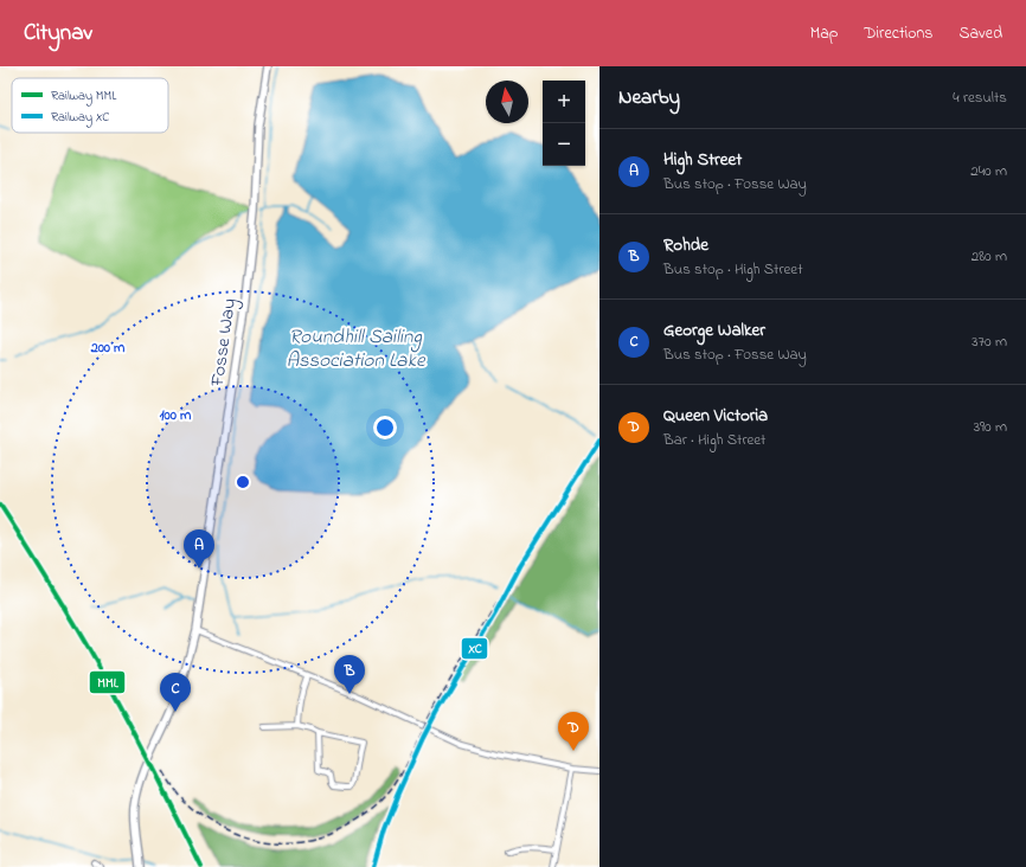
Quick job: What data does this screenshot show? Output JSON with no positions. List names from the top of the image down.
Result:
{
  "streets": {
    "street": ["Fosse Way"]
  },
  "water": ["Roundhill Sailing Association Lake"],
  "lines": ["rail line XC", "rail line MML"],
  "legend": ["Railway MML", "Railway XC"],
  "north": "top",
  "page": {
    "header": "Citynav",
    "nav": ["Map", "Directions", "Saved"],
    "heading": ["Nearby", "4 results"],
    "map_buttons": ["+", "−"],
    "list": [
      {
        "mark": "A",
        "name": "High Street",
        "note": "Bus stop · Fosse Way",
        "value": "240 m"
      },
      {
        "mark": "B",
        "name": "Rohde",
        "note": "Bus stop · High Street",
        "value": "280 m"
      },
      {
        "mark": "C",
        "name": "George Walker",
        "note": "Bus stop · Fosse Way",
        "value": "370 m"
      },
      {
        "mark": "D",
        "name": "Queen Victoria",
        "note": "Bar · High Street",
        "value": "390 m"
      }
    ],
    "pins": [
      "A",
      "B",
      "C",
      "D"
    ]
  },
  "rings": ["200 m", "100 m"]
}
